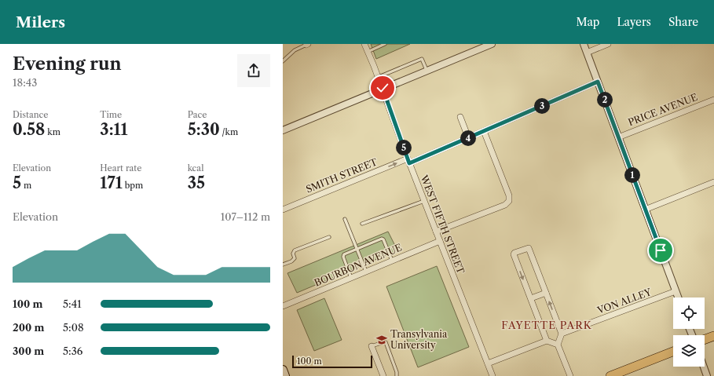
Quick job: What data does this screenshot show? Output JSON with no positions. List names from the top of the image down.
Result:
{
  "streets": {
    "street": [
      "PRICE AVENUE",
      "SMITH STREET",
      "WEST FIFTH STREET",
      "BOURBON AVENUE",
      "VON ALLEY"
    ]
  },
  "crossings": [
    ["SMITH STREET", "WEST FIFTH STREET"],
    ["WEST FIFTH STREET", "BOURBON AVENUE"]
  ],
  "one_way": ["SMITH STREET"],
  "districts": ["FAYETTE PARK"],
  "places": {
    "school or university": ["Transylvania University"]
  },
  "scale_bar": "100 m",
  "page": {
    "header": "Milers",
    "nav": ["Map", "Layers", "Share"],
    "heading": ["Evening run", "18:43"],
    "pins": [
      "2",
      "3",
      "4",
      "5",
      "1"
    ],
    "stats": [
      ["Distance", "0.58 km"],
      ["Time", "3:11"],
      ["Pace", "5:30 /km"],
      ["Elevation", "5 m"],
      ["Heart rate", "171 bpm"],
      ["kcal", "35"]
    ],
    "chart": ["Elevation", "107–112 m"],
    "list": [
      {
        "name": "100 m",
        "note": "5:41"
      },
      {
        "name": "200 m",
        "note": "5:08"
      },
      {
        "name": "300 m",
        "note": "5:36"
      }
    ],
    "scale": "100 m"
  }
}
